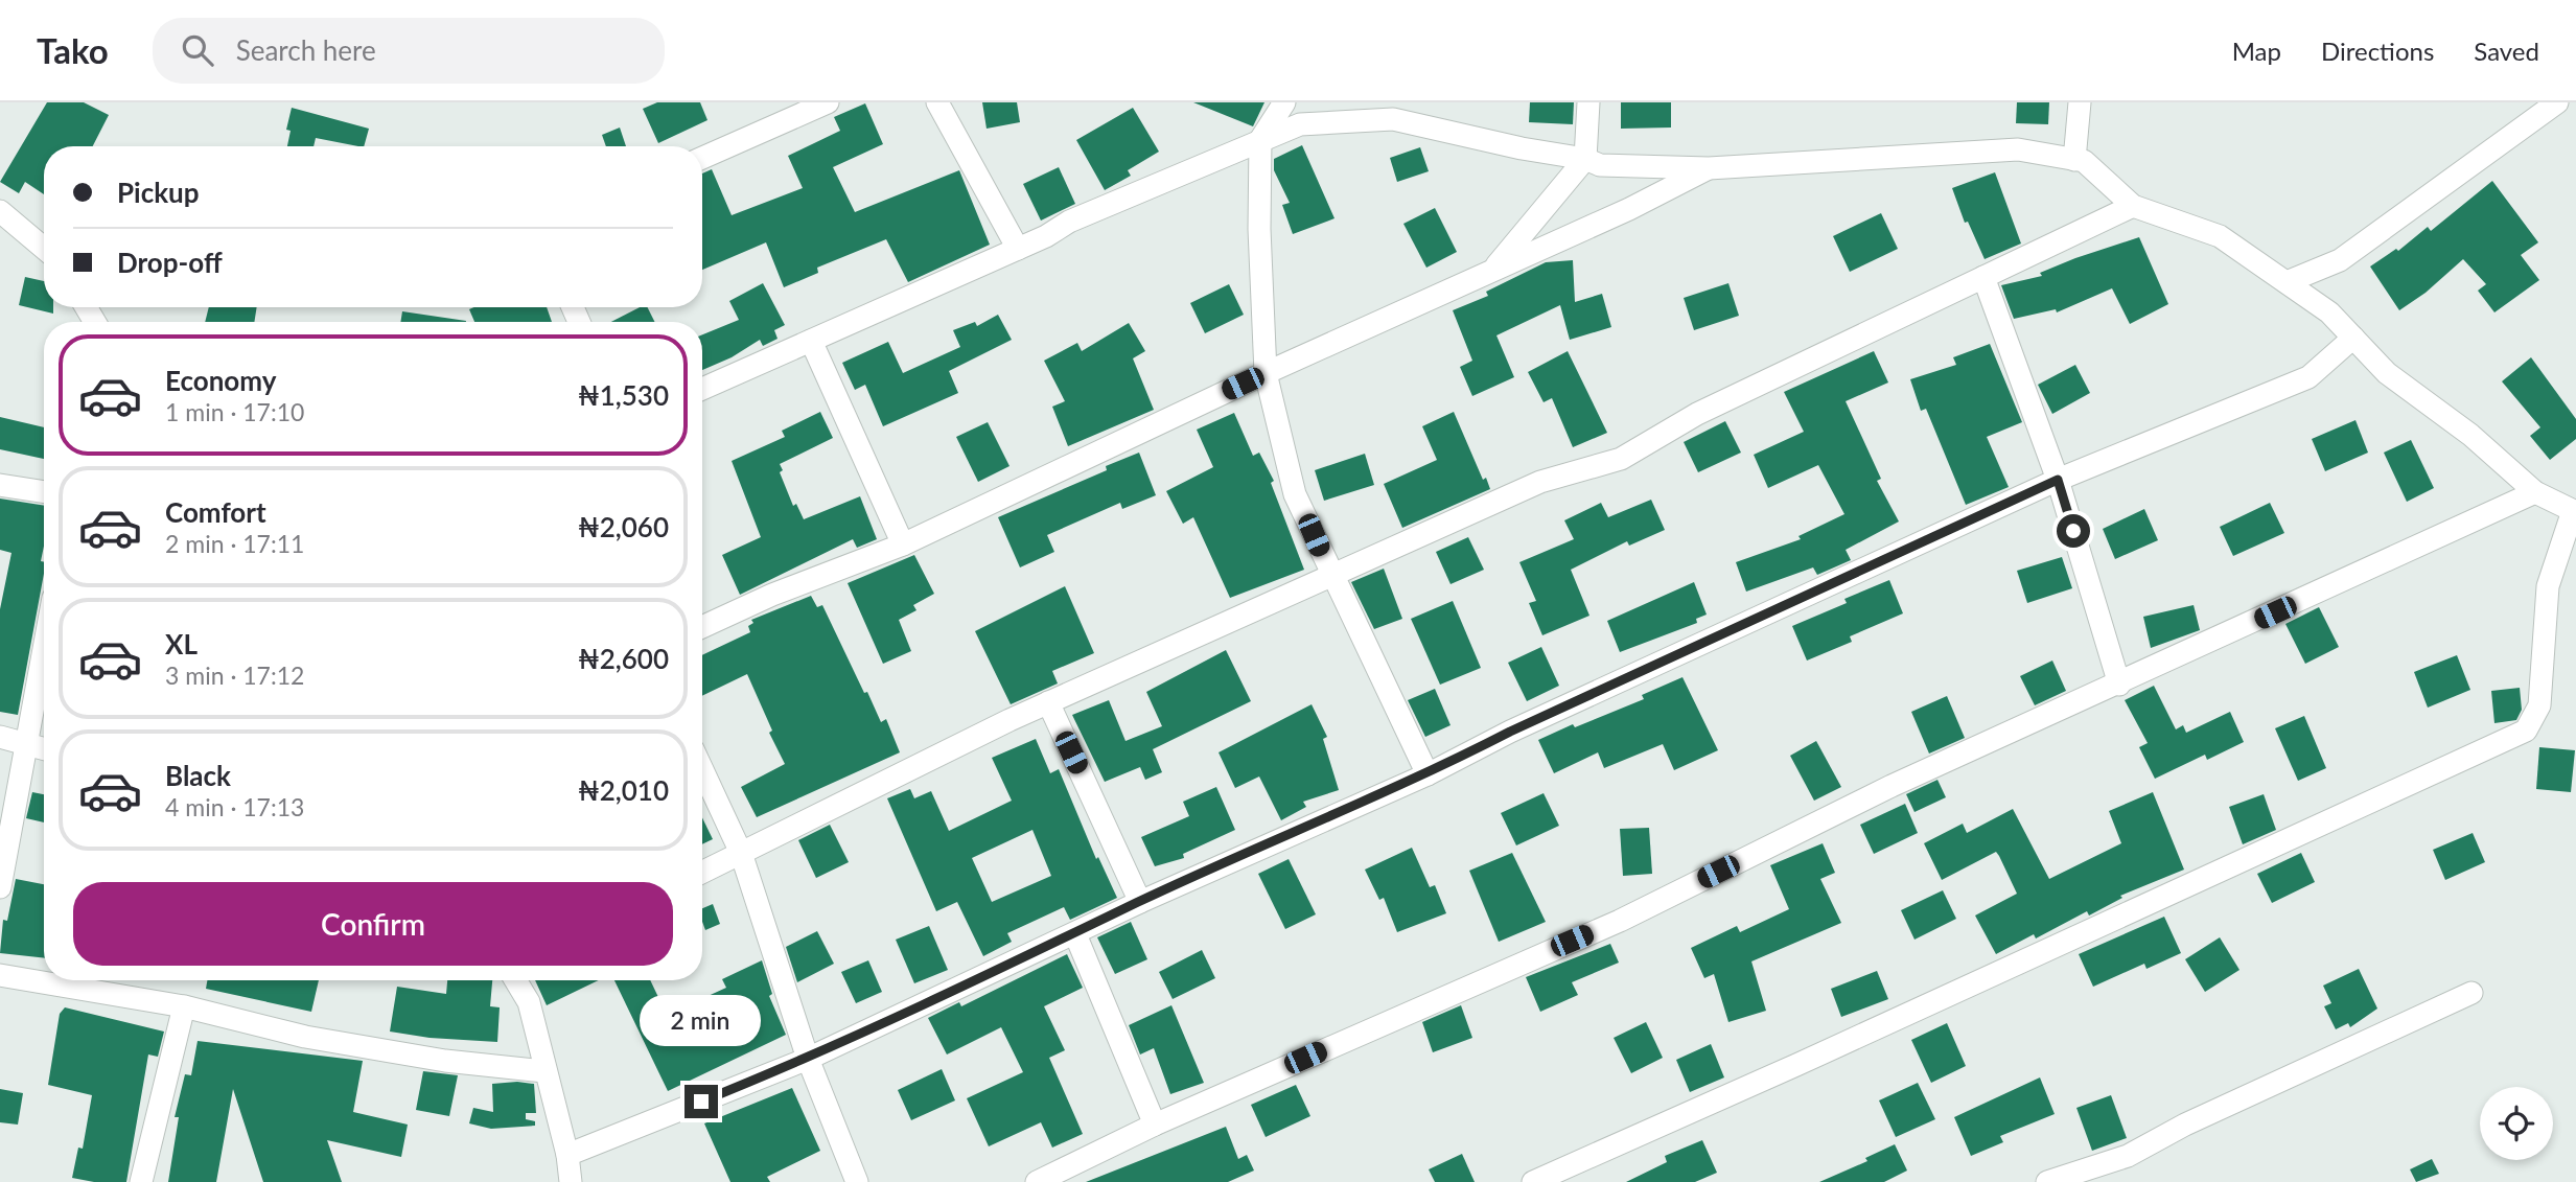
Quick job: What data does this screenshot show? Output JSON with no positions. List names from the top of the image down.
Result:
{
  "page": {
    "header": "Tako",
    "search": "Search here",
    "nav": ["Map", "Directions", "Saved"],
    "banner": ["Pickup", "Drop-off"],
    "list": [
      {
        "name": "Economy",
        "note": "1 min · 17:10",
        "value": "₦1,530"
      },
      {
        "name": "Comfort",
        "note": "2 min · 17:11",
        "value": "₦2,060"
      },
      {
        "name": "XL",
        "note": "3 min · 17:12",
        "value": "₦2,600"
      },
      {
        "name": "Black",
        "note": "4 min · 17:13",
        "value": "₦2,010"
      }
    ],
    "buttons": "Confirm",
    "bubble": "2 min"
  }
}
